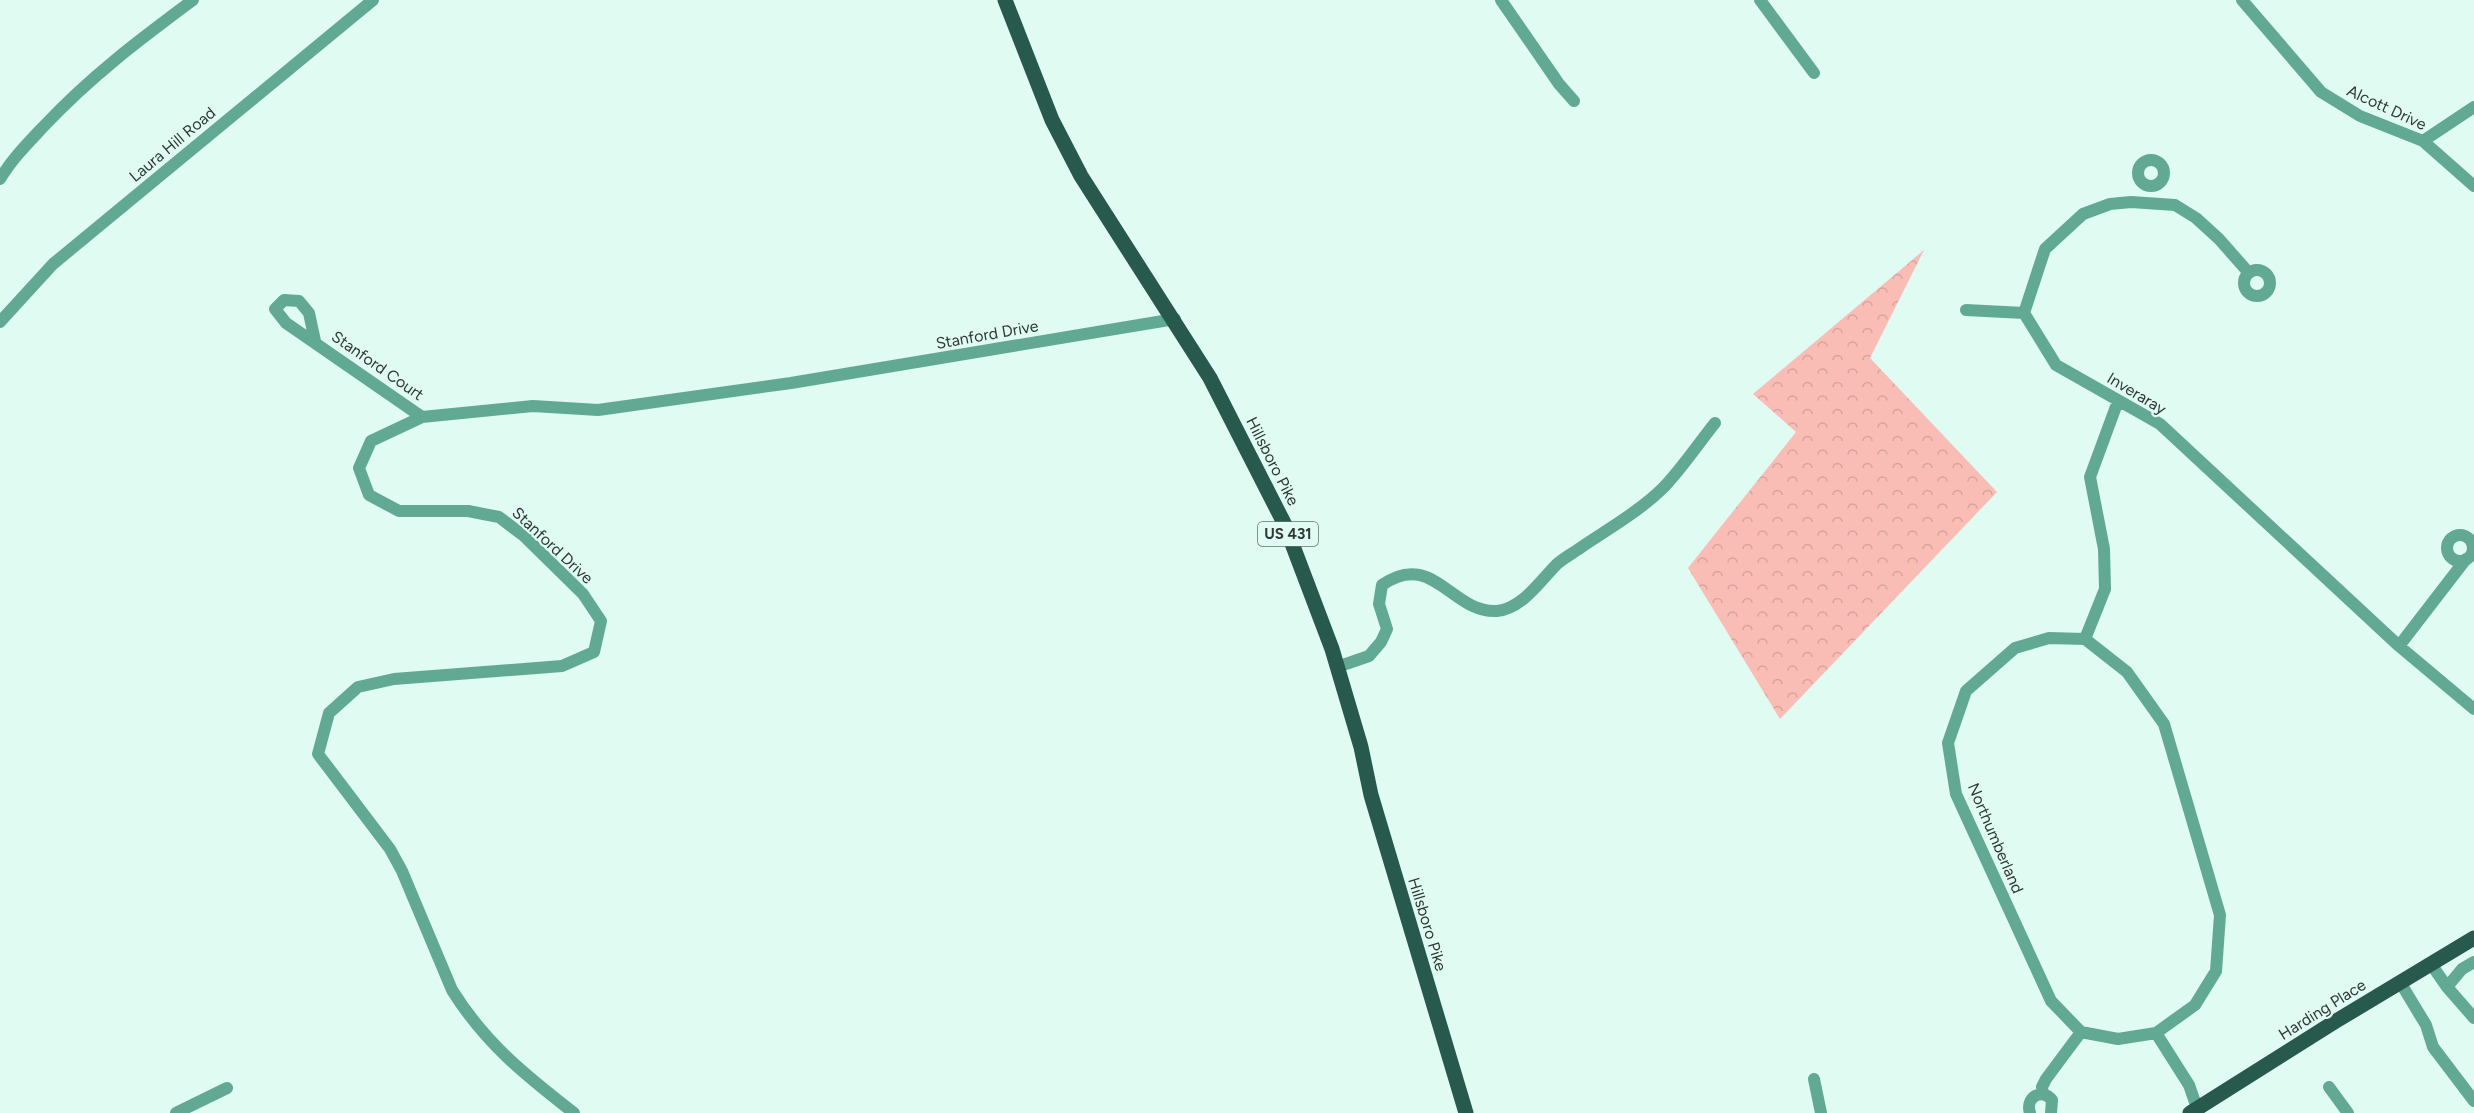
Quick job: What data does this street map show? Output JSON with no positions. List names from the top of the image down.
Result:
{
  "streets": {
    "main road": ["Hillsboro Pike", "US 431", "Harding Place"],
    "street": [
      "Alcott Drive",
      "Laura Hill Road",
      "Stanford Drive",
      "Stanford Court",
      "Inveraray",
      "Northumberland"
    ]
  },
  "crossings": [
    ["Stanford Drive", "Stanford Court"],
    ["Stanford Drive", "Hillsboro Pike"]
  ]
}
